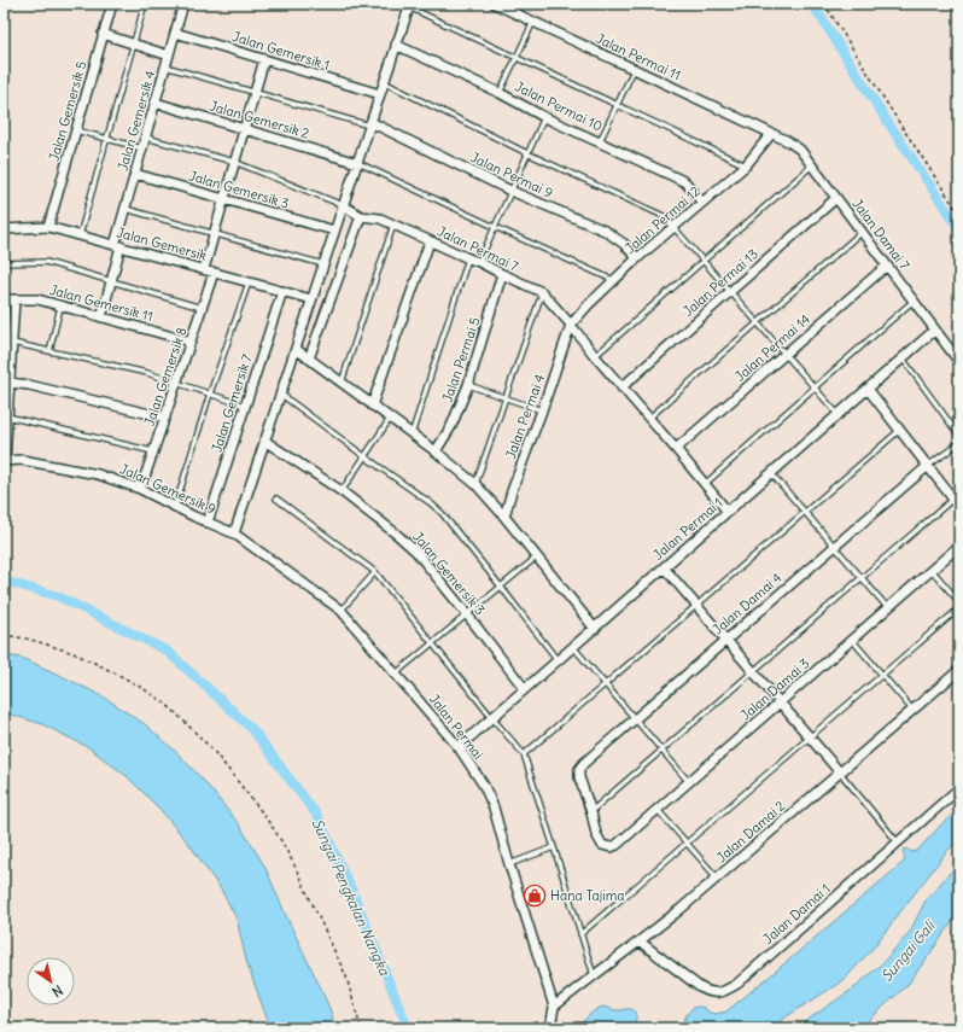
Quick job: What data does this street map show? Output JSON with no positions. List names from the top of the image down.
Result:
{
  "streets": {
    "street": [
      "Jalan Gemersik 1",
      "Jalan Permai 11",
      "Jalan Permai 10",
      "Jalan Gemersik 5",
      "Jalan Gemersik 2",
      "Jalan Gemersik 4",
      "Jalan Permai 9",
      "Jalan Gemersik 3",
      "Jalan Permai 12",
      "Jalan Damai 7",
      "Jalan Gemersik",
      "Jalan Permai 7",
      "Jalan Permai 13",
      "Jalan Gemersik 11",
      "Jalan Permai 14",
      "Jalan Permai 5",
      "Jalan Gemersik 8",
      "Jalan Gemersik 7",
      "Jalan Permai 4",
      "Jalan Gemersik 9",
      "Jalan Permai 1",
      "Jalan Damai 4",
      "Jalan Damai 3",
      "Jalan Permai",
      "Jalan Damai 2",
      "Jalan Damai 1"
    ]
  },
  "crossings": [
    ["Jalan Gemersik 1", "Jalan Gemersik 4"],
    ["Jalan Permai 11", "Jalan Permai 12"],
    ["Jalan Permai 11", "Jalan Damai 7"],
    ["Jalan Permai 10", "Jalan Permai 12"],
    ["Jalan Gemersik 5", "Jalan Gemersik"],
    ["Jalan Gemersik 2", "Jalan Gemersik 4"],
    ["Jalan Gemersik 4", "Jalan Gemersik 3"],
    ["Jalan Gemersik 4", "Jalan Gemersik"],
    ["Jalan Gemersik 4", "Jalan Gemersik 11"],
    ["Jalan Permai 9", "Jalan Permai 12"],
    ["Jalan Gemersik 3", "Jalan Permai 1"],
    ["Jalan Permai 12", "Jalan Damai 7"],
    ["Jalan Permai 12", "Jalan Permai 7"],
    ["Jalan Permai 12", "Jalan Permai 4"],
    ["Jalan Damai 7", "Jalan Permai 13"],
    ["Jalan Damai 7", "Jalan Permai 14"],
    ["Jalan Damai 7", "Jalan Permai 1"],
    ["Jalan Gemersik", "Jalan Gemersik 8"],
    ["Jalan Gemersik", "Jalan Gemersik 7"],
    ["Jalan Permai 7", "Jalan Permai 13"],
    ["Jalan Permai 7", "Jalan Permai 14"],
    ["Jalan Permai 7", "Jalan Permai 5"],
    ["Jalan Permai 7", "Jalan Permai 4"],
    ["Jalan Permai 7", "Jalan Permai 1"],
    ["Jalan Gemersik 11", "Jalan Gemersik 8"],
    ["Jalan Gemersik 8", "Jalan Gemersik 9"],
    ["Jalan Gemersik 7", "Jalan Gemersik 9"],
    ["Jalan Gemersik 9", "Jalan Permai"],
    ["Jalan Permai 1", "Jalan Permai"],
    ["Jalan Damai 4", "Jalan Damai 3"],
    ["Jalan Permai", "Jalan Damai 2"],
    ["Jalan Damai 2", "Jalan Damai 1"]
  ],
  "water": ["Sungai Pengkalan Nangka", "Sungai Gali"],
  "places": {
    "shop": ["Hana Tajima"]
  },
  "north": "bottom right"
}
